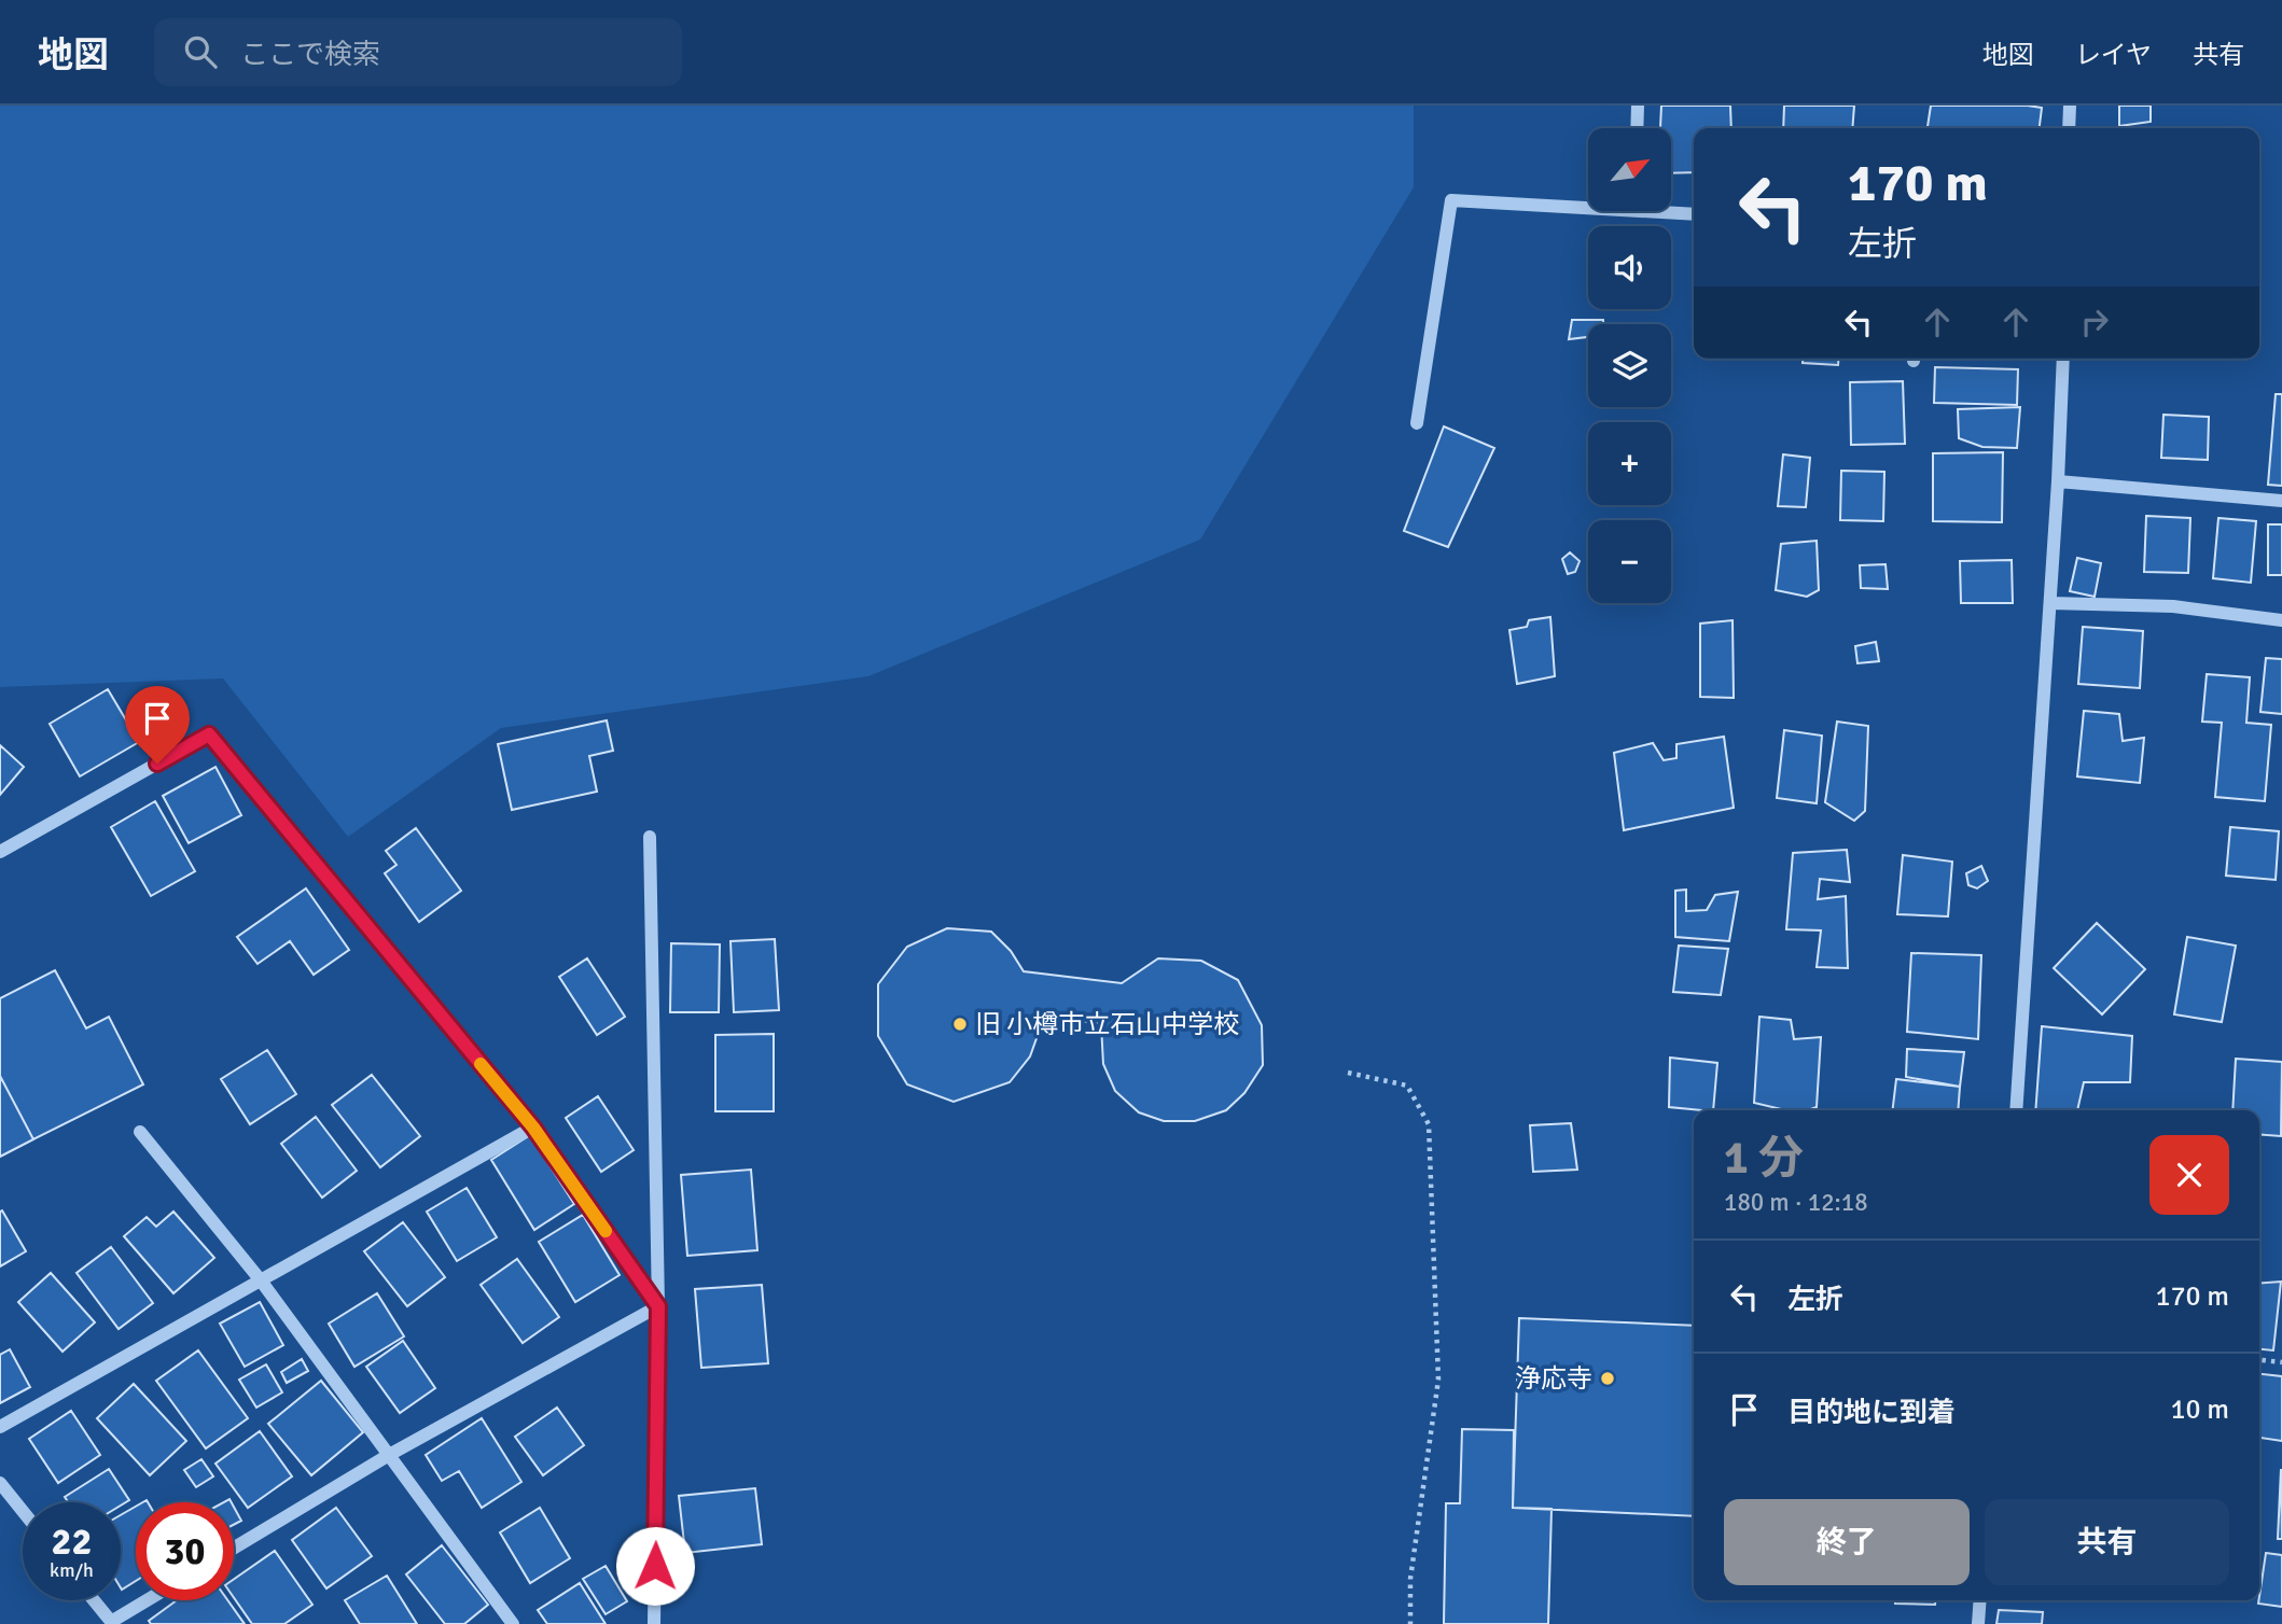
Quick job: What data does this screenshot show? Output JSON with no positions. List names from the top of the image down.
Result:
{
  "places": ["旧 小樽市立石山中学校", "浄応寺"],
  "north": "top right",
  "page": {
    "header": "地図",
    "search": "ここで検索",
    "nav": ["地図", "レイヤ", "共有"],
    "map_buttons": ["+", "−"],
    "turn": ["170 m", "左折"],
    "heading": ["1 分", "180 m · 12:18"],
    "list": [
      {
        "name": "左折",
        "value": "170 m"
      },
      {
        "name": "目的地に到着",
        "value": "10 m"
      }
    ],
    "buttons": ["終了", "共有"],
    "speed": "22 km/h",
    "limit": "30"
  }
}
